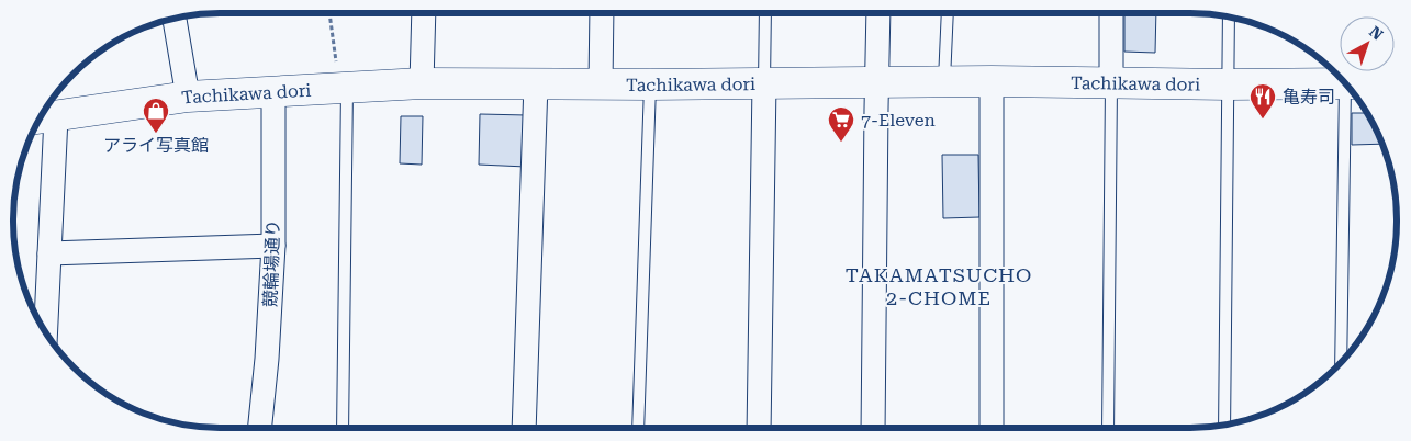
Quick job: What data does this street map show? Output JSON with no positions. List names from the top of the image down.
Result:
{
  "streets": {
    "main road": ["Tachikawa dori"],
    "street": ["競輪場通り"]
  },
  "crossings": [
    ["Tachikawa dori", "競輪場通り"]
  ],
  "districts": ["TAKAMATSUCHO 2-CHOME"],
  "places": {
    "restaurant": ["亀寿司"],
    "shop": ["アライ写真館"],
    "supermarket": ["7-Eleven"]
  },
  "north": "top right"
}
